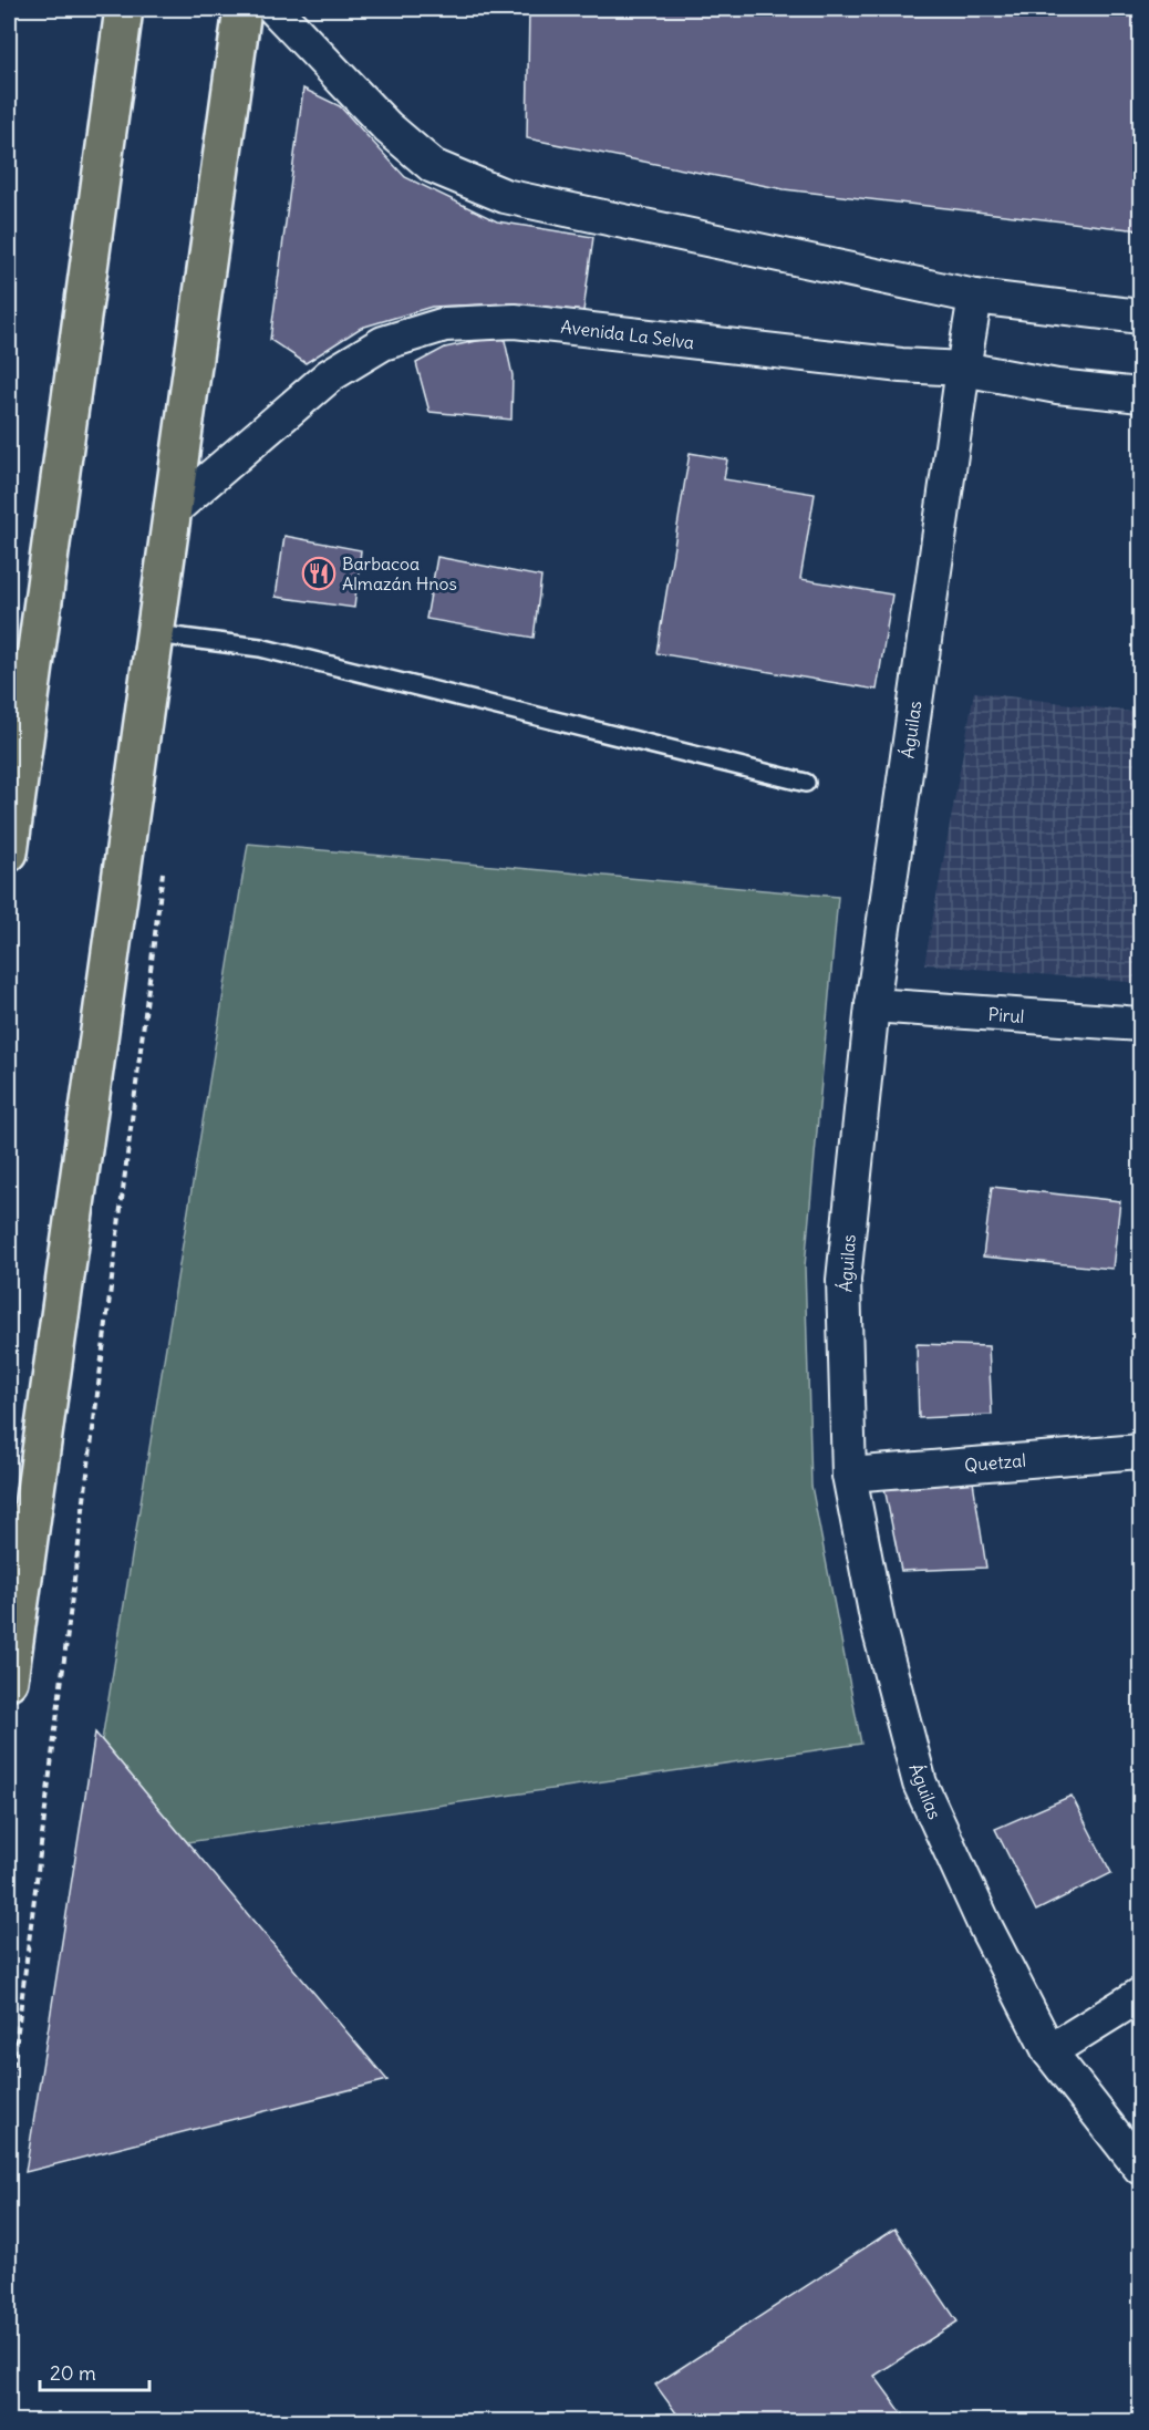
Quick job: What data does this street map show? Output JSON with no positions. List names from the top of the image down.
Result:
{
  "streets": {
    "street": [
      "Avenida La Selva",
      "Águilas",
      "Pirul",
      "Quetzal"
    ]
  },
  "crossings": [
    ["Avenida La Selva", "Águilas"],
    ["Águilas", "Pirul"],
    ["Águilas", "Quetzal"]
  ],
  "places": {
    "restaurant": ["Barbacoa Almazán Hnos"]
  },
  "scale_bar": "20 m"
}
